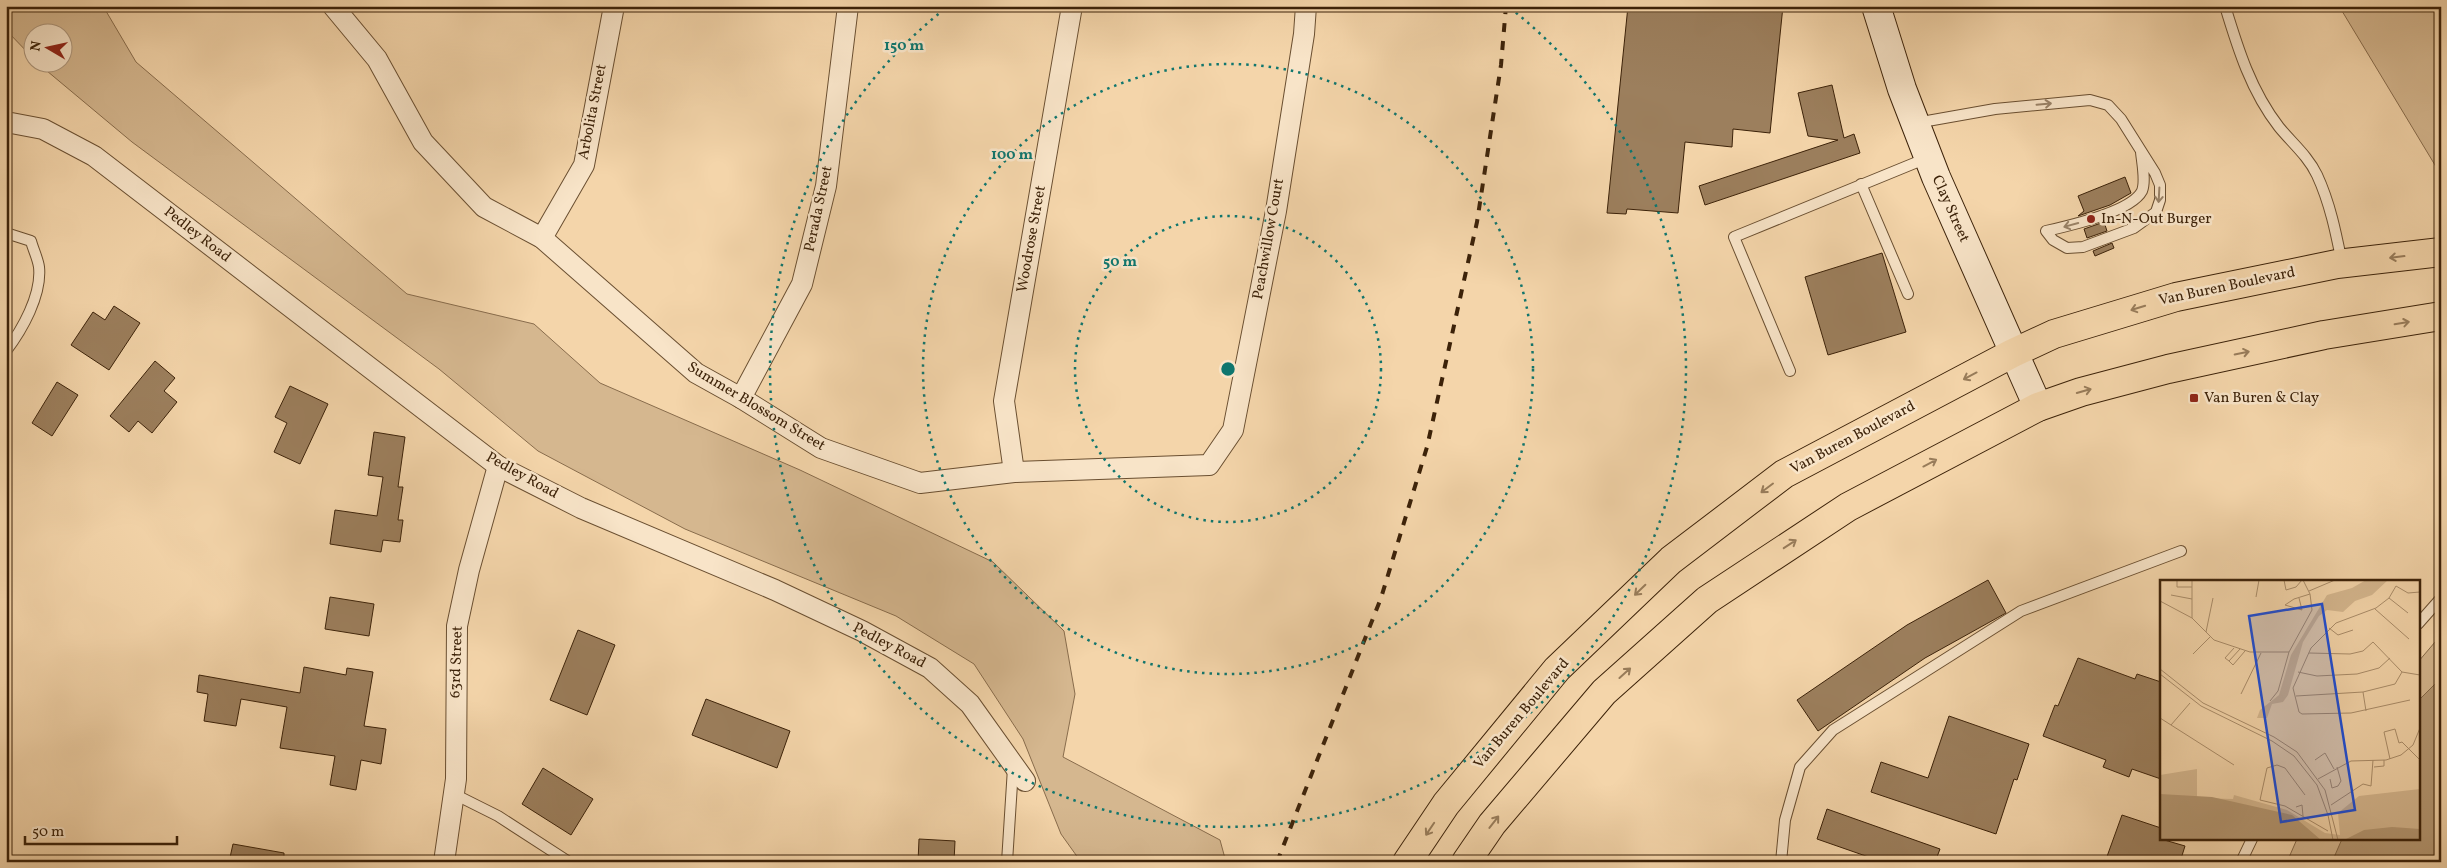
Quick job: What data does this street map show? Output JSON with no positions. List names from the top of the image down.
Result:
{
  "streets": {
    "main road": ["Clay Street", "Van Buren Boulevard"],
    "street": [
      "Arbolita Street",
      "Perada Street",
      "Pedley Road",
      "Woodrose Street",
      "Peachwillow Court",
      "Summer Blossom Street",
      "63rd Street"
    ]
  },
  "crossings": [
    ["Arbolita Street", "Summer Blossom Street"],
    ["Perada Street", "Summer Blossom Street"],
    ["Clay Street", "Van Buren Boulevard"],
    ["Pedley Road", "63rd Street"],
    ["Woodrose Street", "Summer Blossom Street"],
    ["Peachwillow Court", "Summer Blossom Street"]
  ],
  "places": {
    "other": ["In-N-Out Burger"],
    "transit": ["Van Buren & Clay"]
  },
  "scale_bar": "50 m",
  "north": "left",
  "rings": ["150 m", "100 m", "50 m"]
}
